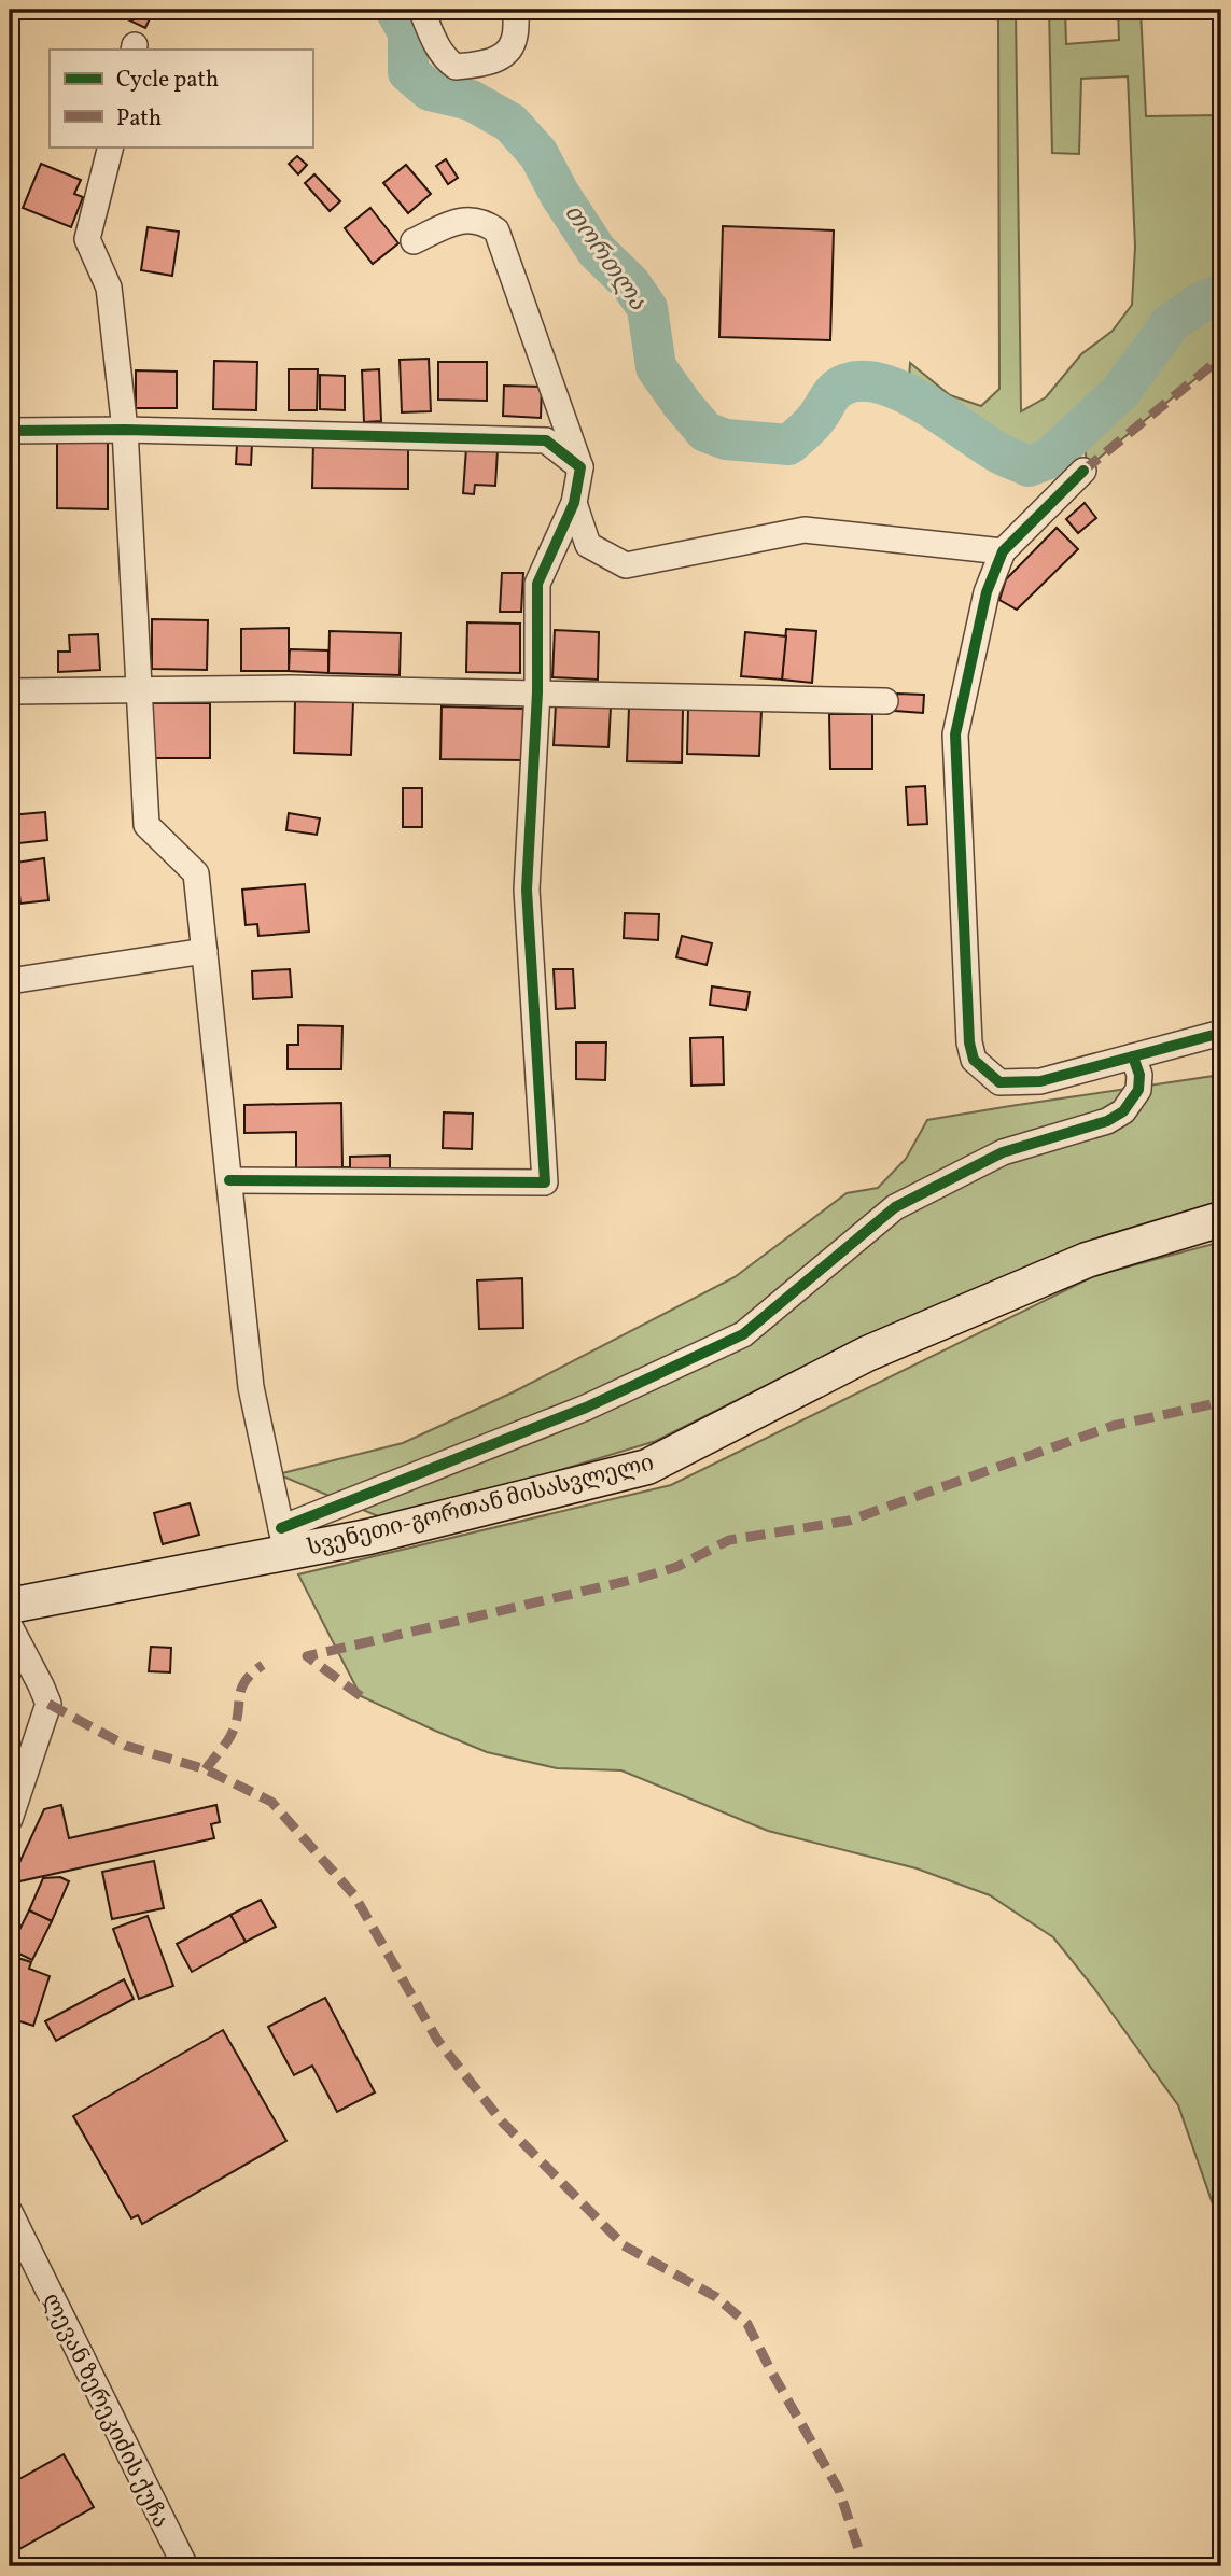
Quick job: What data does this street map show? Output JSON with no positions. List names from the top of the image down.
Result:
{
  "streets": {
    "main road": ["სვენეთი-გორთან მისასვლელი"],
    "street": ["ლევან ზერეკიძის ქუჩა"]
  },
  "water": ["თორთლა"],
  "legend": ["Cycle path", "Path"]
}
